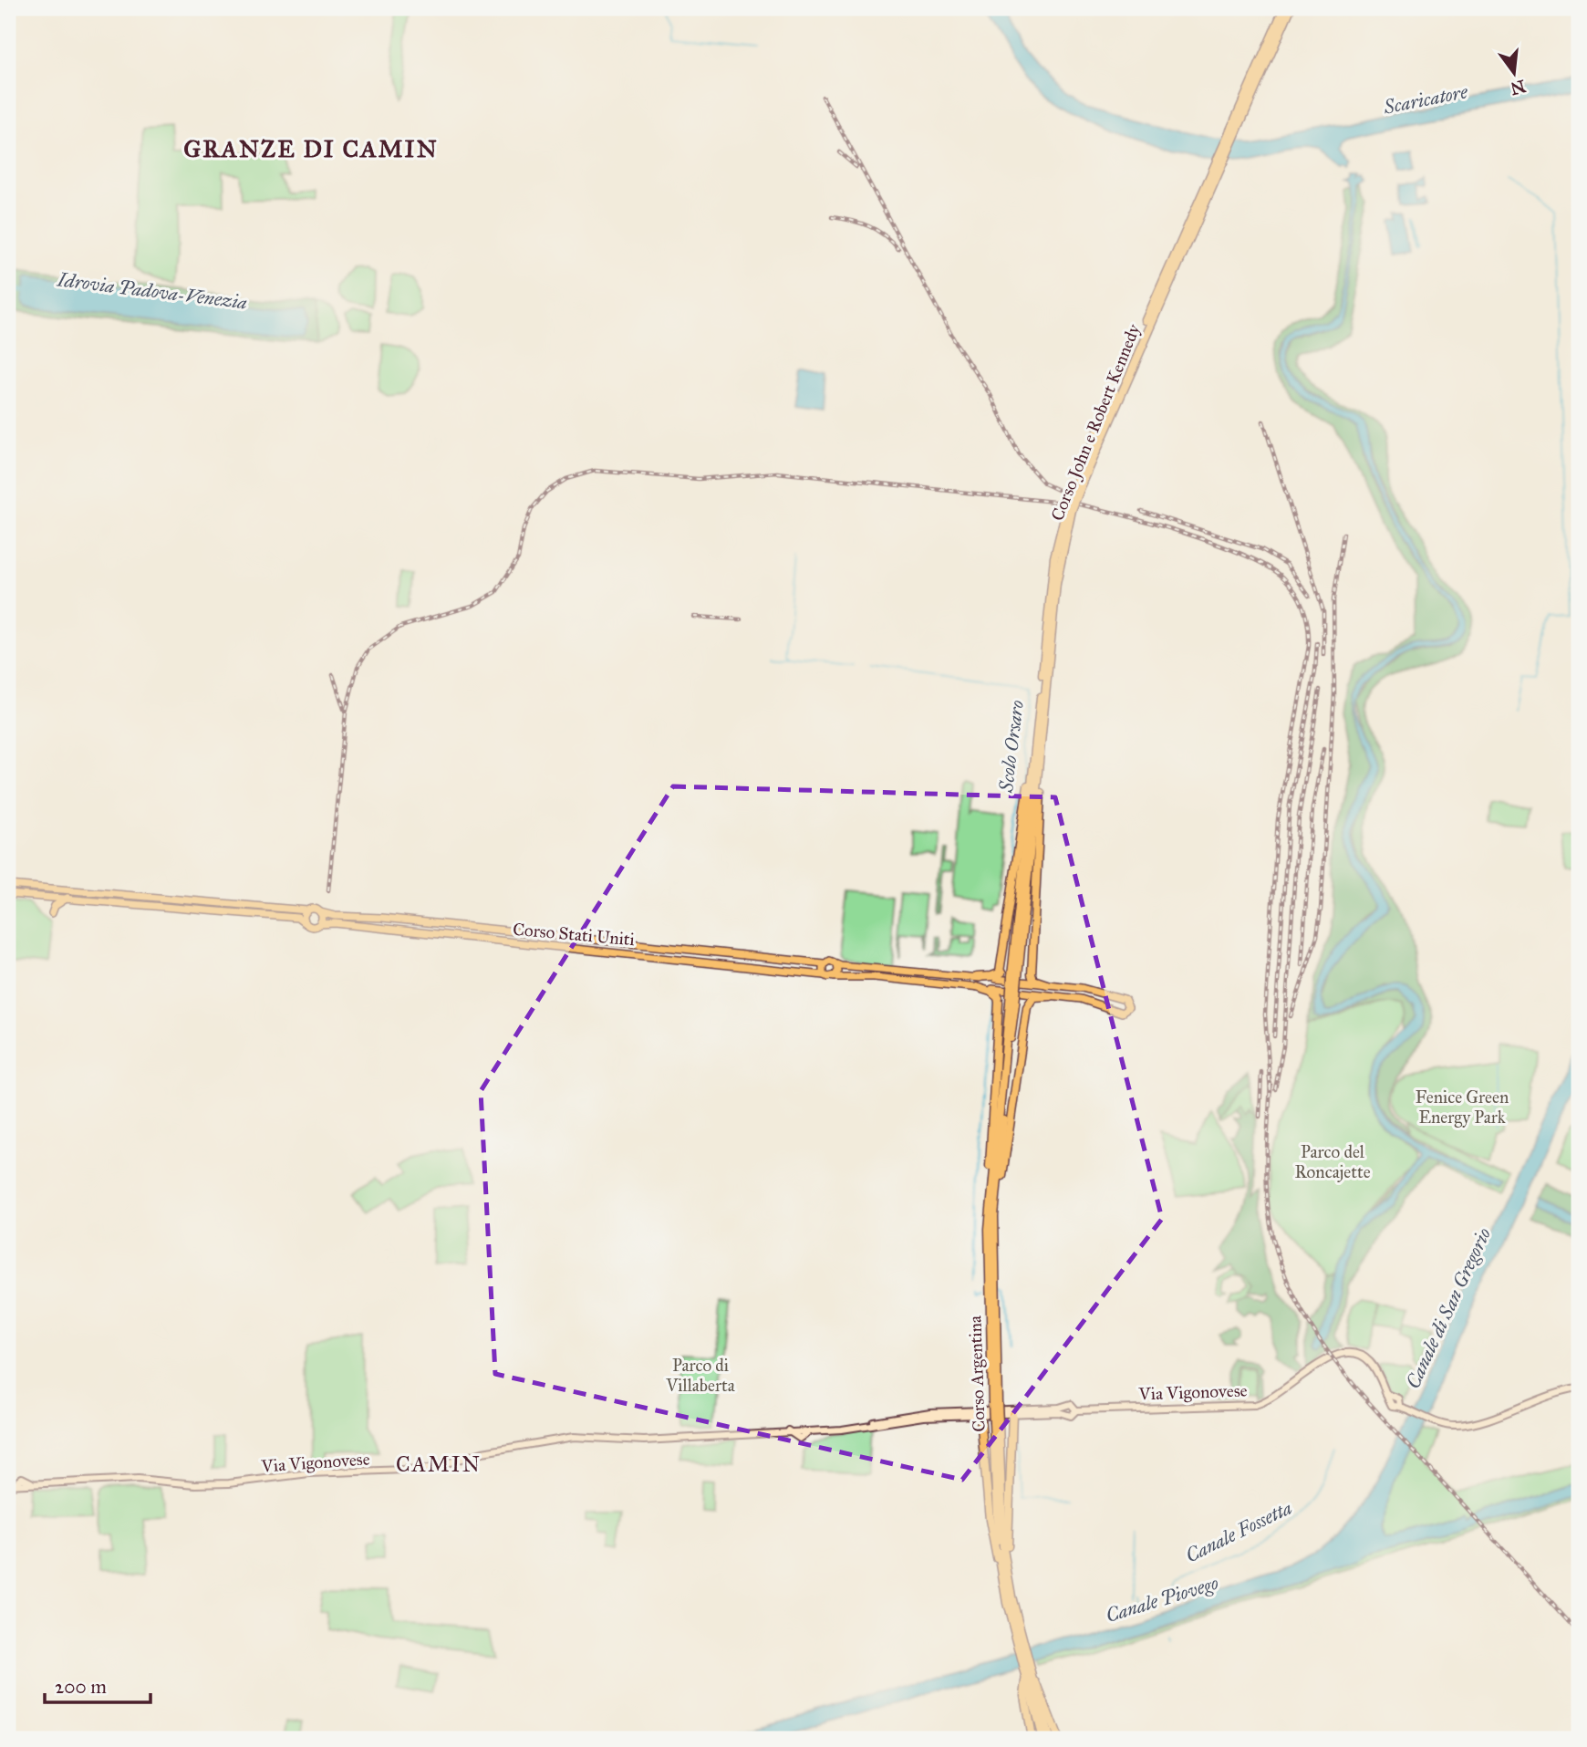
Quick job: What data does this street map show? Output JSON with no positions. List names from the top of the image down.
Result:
{
  "streets": {
    "highway": ["Corso John e Robert Kennedy", "Corso Argentina"],
    "main road": ["Corso Stati Uniti", "Via Vigonovese"]
  },
  "crossings": [
    ["Corso John e Robert Kennedy", "Corso Argentina"]
  ],
  "districts": ["GRANZE DI CAMIN", "CAMIN"],
  "water": [
    "Scaricatore",
    "Idrovia Padova-Venezia",
    "Scolo Orsaro",
    "Canale di San Gregorio",
    "Canale Fossetta",
    "Canale Piovego"
  ],
  "parks": ["Fenice Green Energy Park", "Parco del Roncajette", "Parco di Villaberta"],
  "scale_bar": "200 m",
  "north": "bottom"
}
